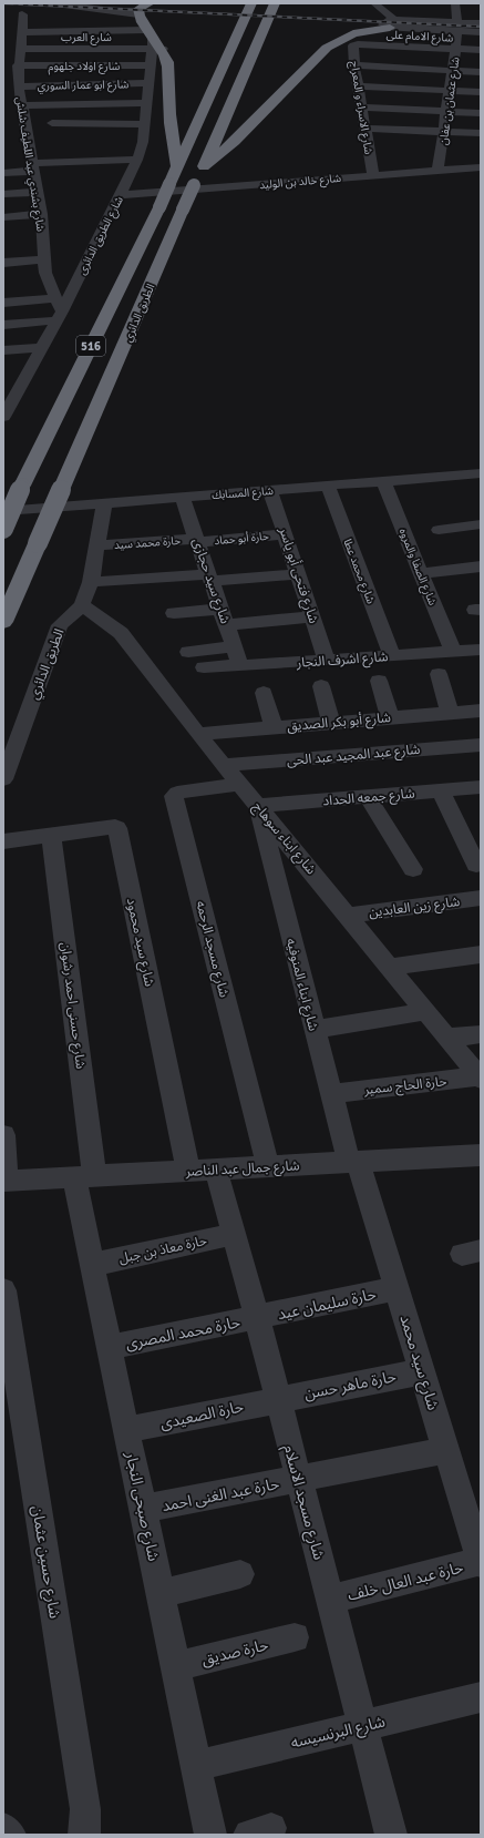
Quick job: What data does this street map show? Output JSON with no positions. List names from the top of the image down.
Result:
{
  "streets": {
    "highway": ["الطريق الدائري", "516"],
    "street": [
      "شارع الامام على",
      "شارع العرب",
      "شارع اولاد جلهوم",
      "شارع ابو عمار السوري",
      "شارع عثمان بن عفان",
      "شارع الاسراء و المعراج",
      "شارع بشندي عبد اللطيف شلش",
      "شارع خالد بن الوليد",
      "شارع الطريق الدائرى",
      "شارع المسابك",
      "حارة أبو حماد",
      "حارة محمد سيد",
      "شارع الصفا والمروه",
      "شارع محمد عطا",
      "شارع فتحى أبو ياسر",
      "شارع سيد حجازى",
      "شارع اشرف النجار",
      "شارع أبو بكر الصديق",
      "شارع عبد المجيد عبد الحى",
      "شارع جمعه الحداد",
      "شارع ابناء سوهاج",
      "شارع زين العابدين",
      "شارع سيد محمود",
      "شارع مسجد الرحمه",
      "شارع ابناء المنوفيه",
      "شارع حسنى احمد رشوان",
      "حارة الحاج سمير",
      "شارع جمال عبد الناصر",
      "حارة معاذ بن جبل",
      "حارة سليمان عيد",
      "حارة محمد المصرى",
      "شارع سيد محمد",
      "حارة ماهر حسن",
      "حارة الصعيدى",
      "حارة عبد الغنى احمد",
      "شارع مسجد الاسلام",
      "شارع صبحى النجار",
      "شارع حسين عثمان",
      "حارة عبد العال خلف",
      "حارة صديق",
      "شارع البرنسيسه"
    ]
  },
  "crossings": [
    ["شارع الامام على", "شارع عثمان بن عفان"],
    ["شارع الامام على", "شارع الاسراء و المعراج"],
    ["شارع العرب", "شارع اولاد جلهوم"],
    ["شارع العرب", "شارع بشندي عبد اللطيف شلش"],
    ["شارع العرب", "شارع الطريق الدائرى"],
    ["شارع اولاد جلهوم", "شارع بشندي عبد اللطيف شلش"],
    ["شارع اولاد جلهوم", "شارع الطريق الدائرى"],
    ["شارع ابو عمار السوري", "شارع بشندي عبد اللطيف شلش"],
    ["شارع ابو عمار السوري", "شارع الطريق الدائرى"],
    ["شارع عثمان بن عفان", "شارع خالد بن الوليد"],
    ["شارع الاسراء و المعراج", "شارع خالد بن الوليد"],
    ["شارع بشندي عبد اللطيف شلش", "شارع الطريق الدائرى"],
    ["شارع خالد بن الوليد", "شارع الطريق الدائرى"],
    ["الطريق الدائري", "شارع المسابك"],
    ["الطريق الدائري", "حارة محمد سيد"],
    ["الطريق الدائري", "شارع ابناء سوهاج"],
    ["شارع المسابك", "شارع الصفا والمروه"],
    ["شارع المسابك", "شارع محمد عطا"],
    ["شارع المسابك", "شارع فتحى أبو ياسر"],
    ["شارع المسابك", "شارع سيد حجازى"],
    ["حارة أبو حماد", "حارة محمد سيد"],
    ["حارة أبو حماد", "شارع فتحى أبو ياسر"],
    ["حارة أبو حماد", "شارع سيد حجازى"],
    ["حارة محمد سيد", "شارع سيد حجازى"],
    ["شارع الصفا والمروه", "شارع اشرف النجار"],
    ["شارع محمد عطا", "شارع اشرف النجار"],
    ["شارع فتحى أبو ياسر", "شارع اشرف النجار"],
    ["شارع سيد حجازى", "شارع اشرف النجار"],
    ["شارع أبو بكر الصديق", "شارع ابناء سوهاج"],
    ["شارع عبد المجيد عبد الحى", "شارع ابناء سوهاج"],
    ["شارع جمعه الحداد", "شارع ابناء سوهاج"],
    ["شارع جمعه الحداد", "شارع ابناء المنوفيه"],
    ["شارع ابناء سوهاج", "شارع زين العابدين"],
    ["شارع ابناء سوهاج", "شارع مسجد الرحمه"],
    ["شارع ابناء سوهاج", "شارع ابناء المنوفيه"],
    ["شارع ابناء سوهاج", "حارة الحاج سمير"],
    ["شارع سيد محمود", "شارع حسنى احمد رشوان"],
    ["شارع سيد محمود", "شارع جمال عبد الناصر"],
    ["شارع مسجد الرحمه", "شارع جمال عبد الناصر"],
    ["شارع ابناء المنوفيه", "حارة الحاج سمير"],
    ["شارع ابناء المنوفيه", "شارع جمال عبد الناصر"],
    ["شارع ابناء المنوفيه", "شارع سيد محمد"],
    ["شارع حسنى احمد رشوان", "شارع جمال عبد الناصر"],
    ["شارع حسنى احمد رشوان", "شارع صبحى النجار"],
    ["شارع جمال عبد الناصر", "شارع سيد محمد"],
    ["شارع جمال عبد الناصر", "شارع مسجد الاسلام"],
    ["شارع جمال عبد الناصر", "شارع صبحى النجار"],
    ["حارة معاذ بن جبل", "شارع مسجد الاسلام"],
    ["حارة معاذ بن جبل", "شارع صبحى النجار"],
    ["حارة سليمان عيد", "حارة محمد المصرى"],
    ["حارة سليمان عيد", "شارع سيد محمد"],
    ["حارة سليمان عيد", "شارع مسجد الاسلام"],
    ["حارة محمد المصرى", "شارع مسجد الاسلام"],
    ["حارة محمد المصرى", "شارع صبحى النجار"],
    ["شارع سيد محمد", "حارة ماهر حسن"],
    ["شارع سيد محمد", "حارة عبد الغنى احمد"],
    ["شارع سيد محمد", "حارة عبد العال خلف"],
    ["حارة ماهر حسن", "حارة الصعيدى"],
    ["حارة ماهر حسن", "شارع مسجد الاسلام"],
    ["حارة الصعيدى", "شارع مسجد الاسلام"],
    ["حارة الصعيدى", "شارع صبحى النجار"],
    ["حارة عبد الغنى احمد", "شارع مسجد الاسلام"],
    ["حارة عبد الغنى احمد", "شارع صبحى النجار"],
    ["شارع مسجد الاسلام", "حارة عبد العال خلف"],
    ["شارع مسجد الاسلام", "شارع البرنسيسه"],
    ["شارع صبحى النجار", "حارة صديق"],
    ["شارع صبحى النجار", "شارع البرنسيسه"]
  ]
}
